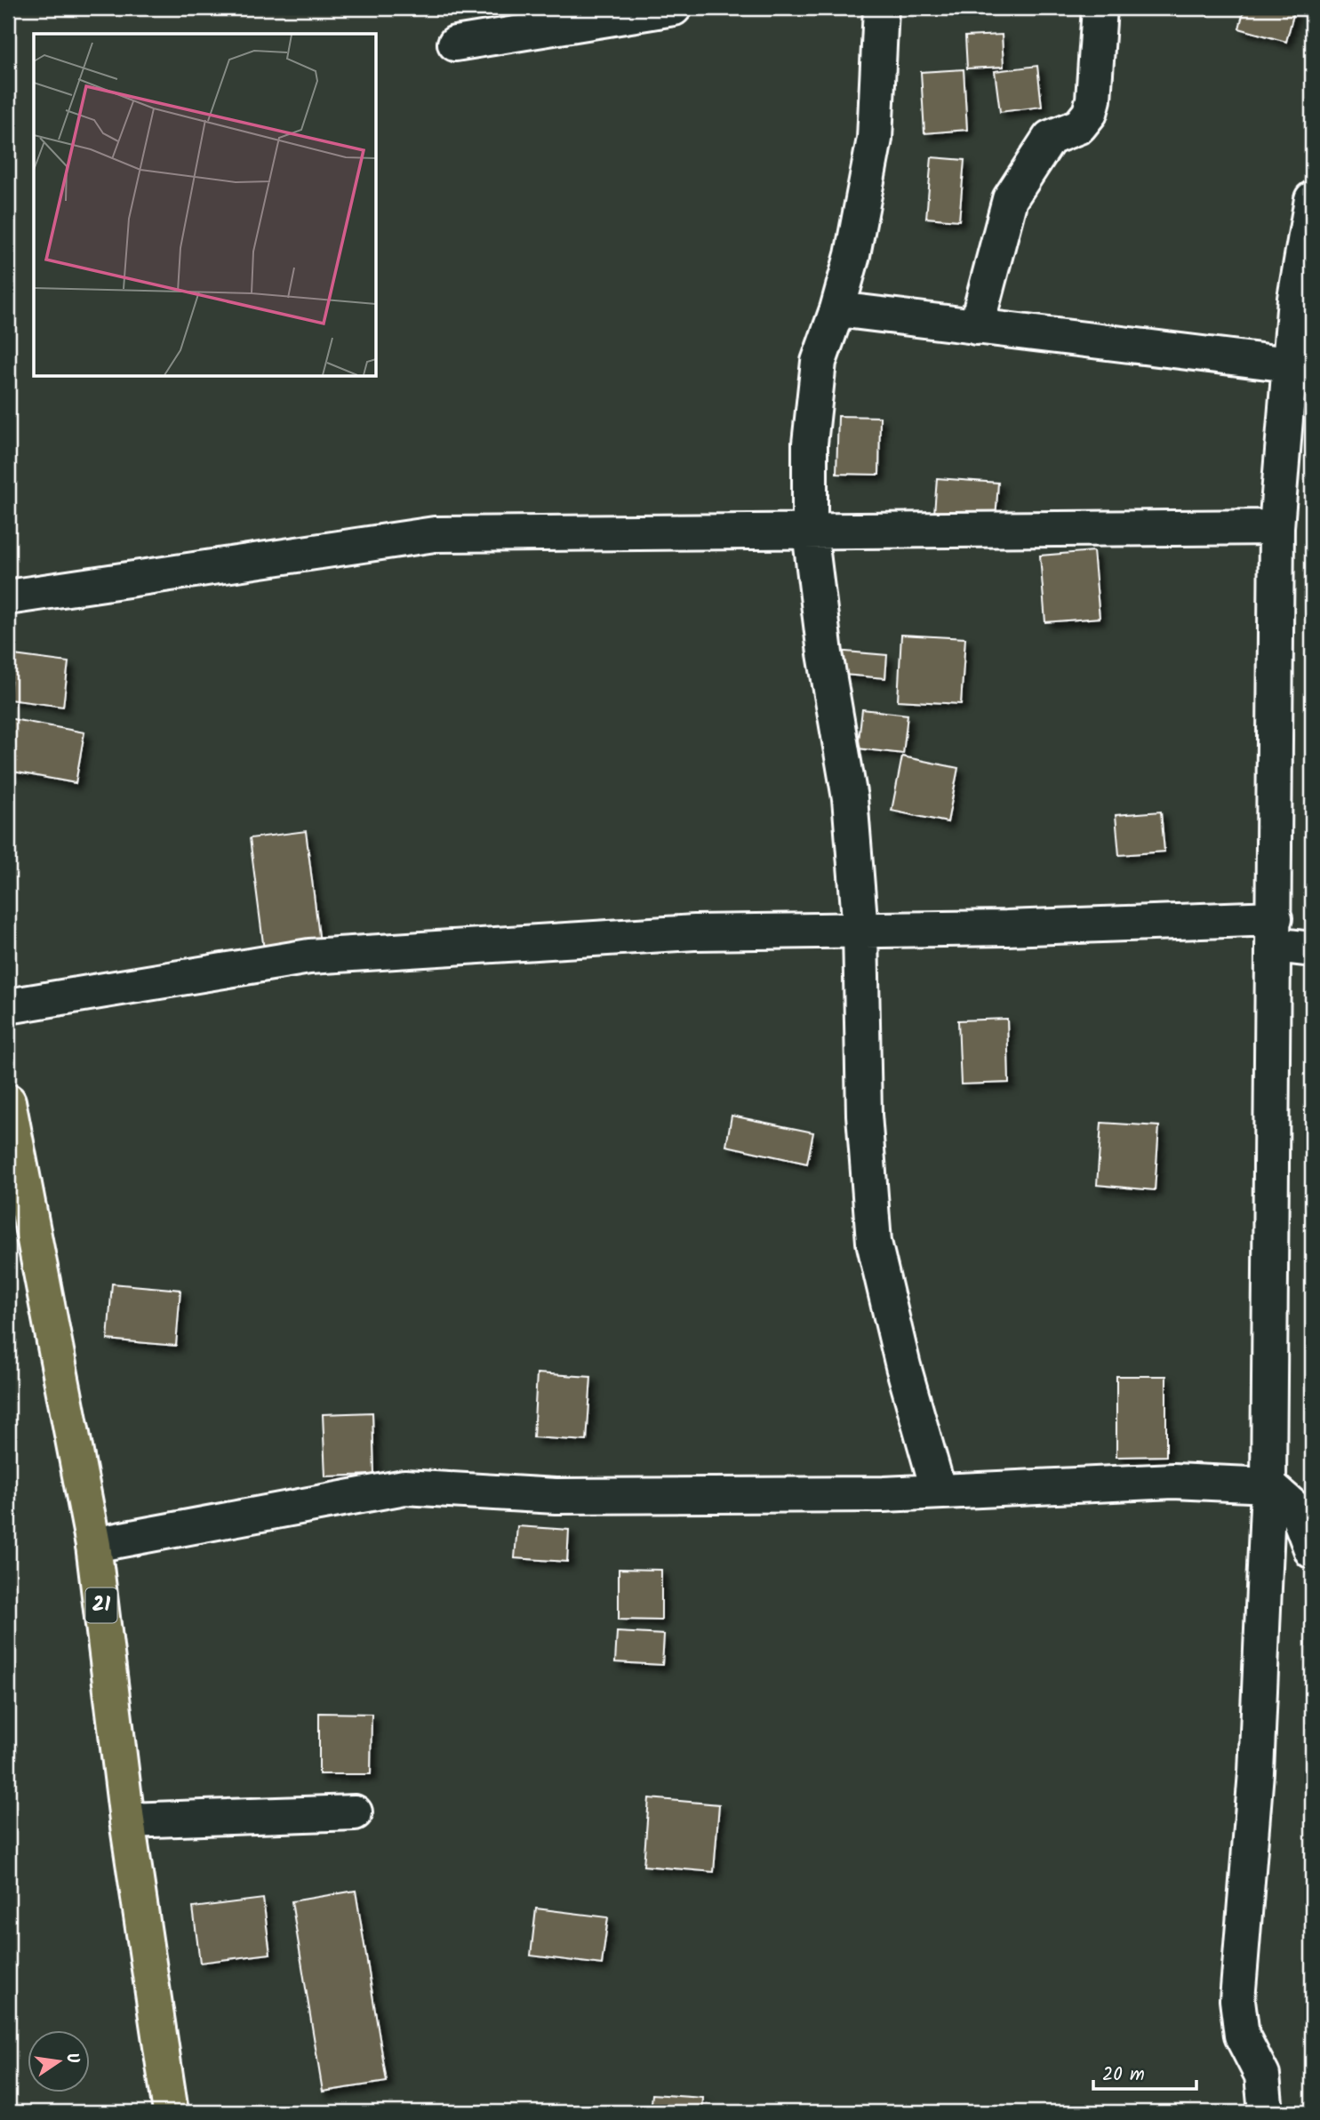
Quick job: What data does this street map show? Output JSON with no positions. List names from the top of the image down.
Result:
{
  "streets": {
    "highway": ["21"]
  },
  "scale_bar": "20 m",
  "north": "right"
}
